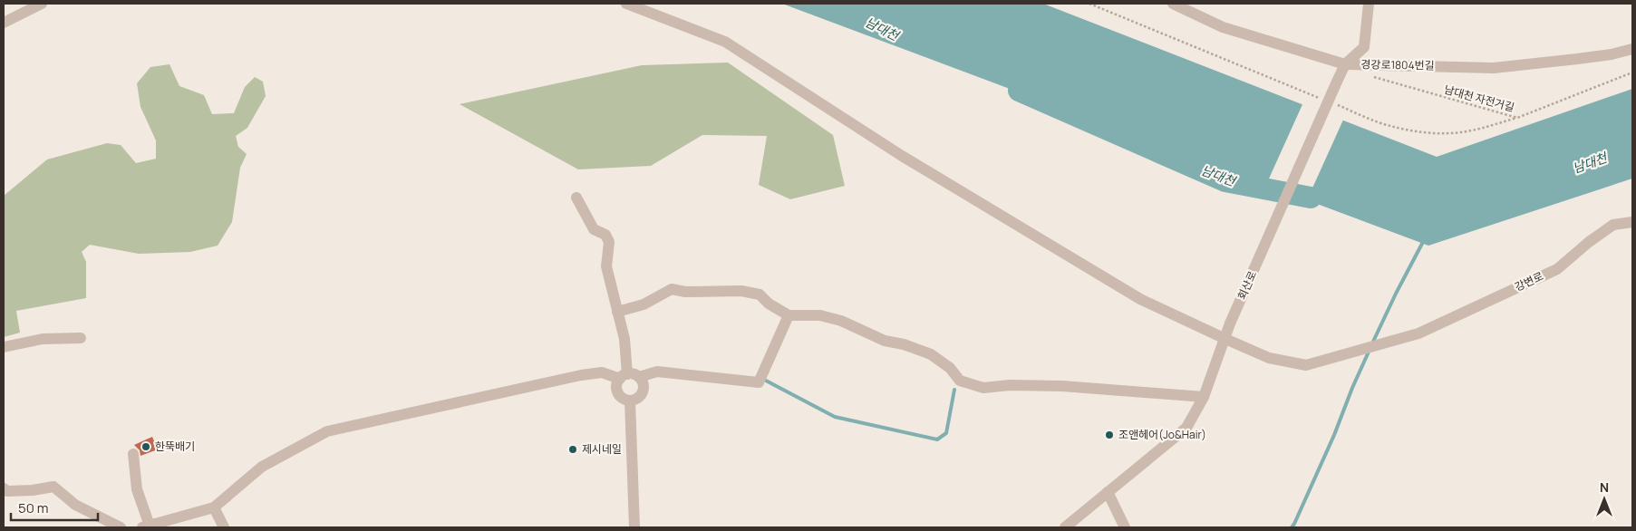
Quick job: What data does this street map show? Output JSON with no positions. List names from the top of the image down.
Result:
{
  "streets": {
    "street": ["경강로1804번길", "강변로", "회산로"],
    "path": ["남대천 자전거길"]
  },
  "crossings": [
    ["경강로1804번길", "회산로"],
    ["강변로", "회산로"]
  ],
  "water": ["남대천"],
  "places": ["조앤헤어(Jo&Hair)", "한뚝배기", "제시네일"],
  "scale_bar": "50 m",
  "north": "top"
}
